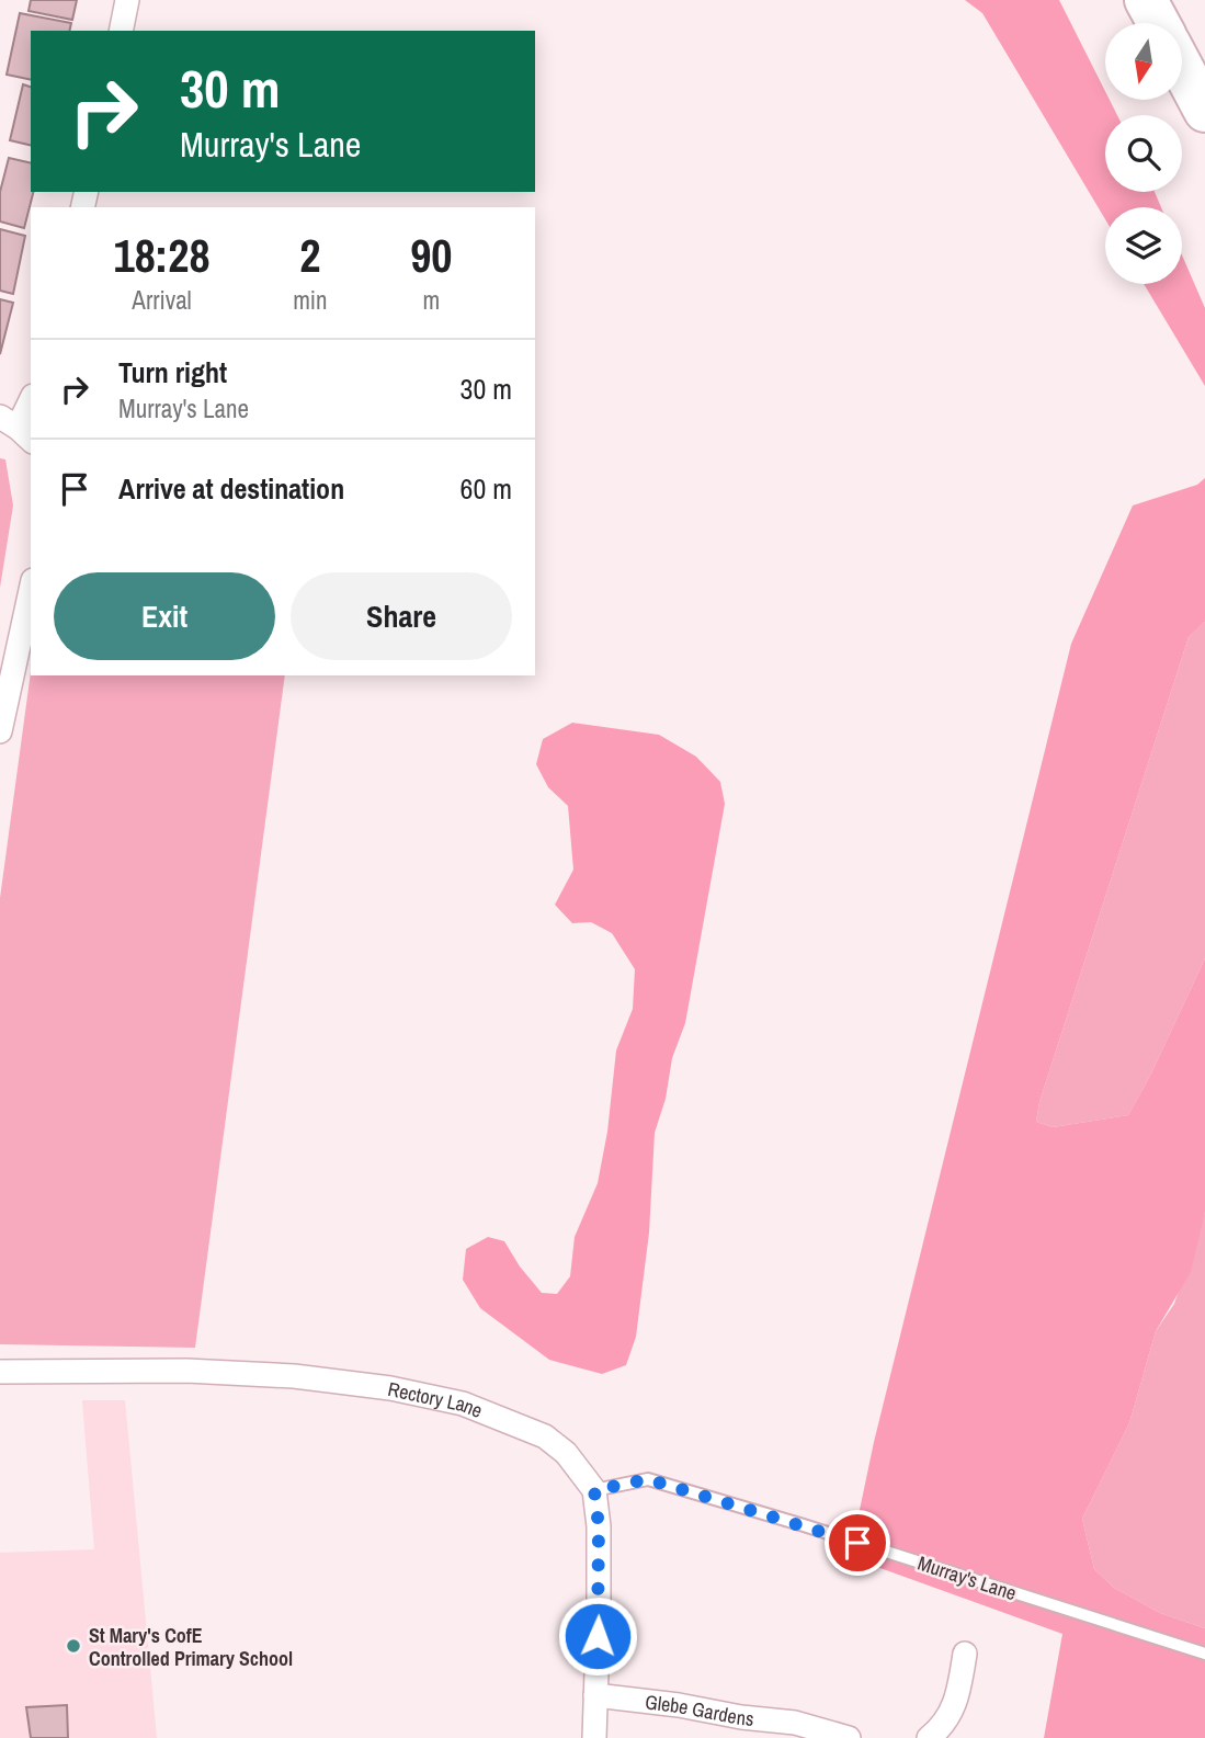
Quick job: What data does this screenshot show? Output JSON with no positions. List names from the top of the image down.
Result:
{
  "streets": {
    "street": ["Rectory Lane", "Glebe Gardens"],
    "lane": ["Murray's Lane"]
  },
  "crossings": [
    ["Rectory Lane", "Murray's Lane"]
  ],
  "places": ["St Mary's CofE Controlled Primary School"],
  "north": "bottom",
  "page": {
    "turn": ["30 m", "Murray's Lane"],
    "eta": [
      "18:28",
      "Arrival",
      "2",
      "min",
      "90",
      "m"
    ],
    "list": [
      {
        "name": "Turn right",
        "note": "Murray's Lane",
        "value": "30 m"
      },
      {
        "name": "Arrive at destination",
        "value": "60 m"
      }
    ],
    "buttons": ["Exit", "Share"]
  }
}
